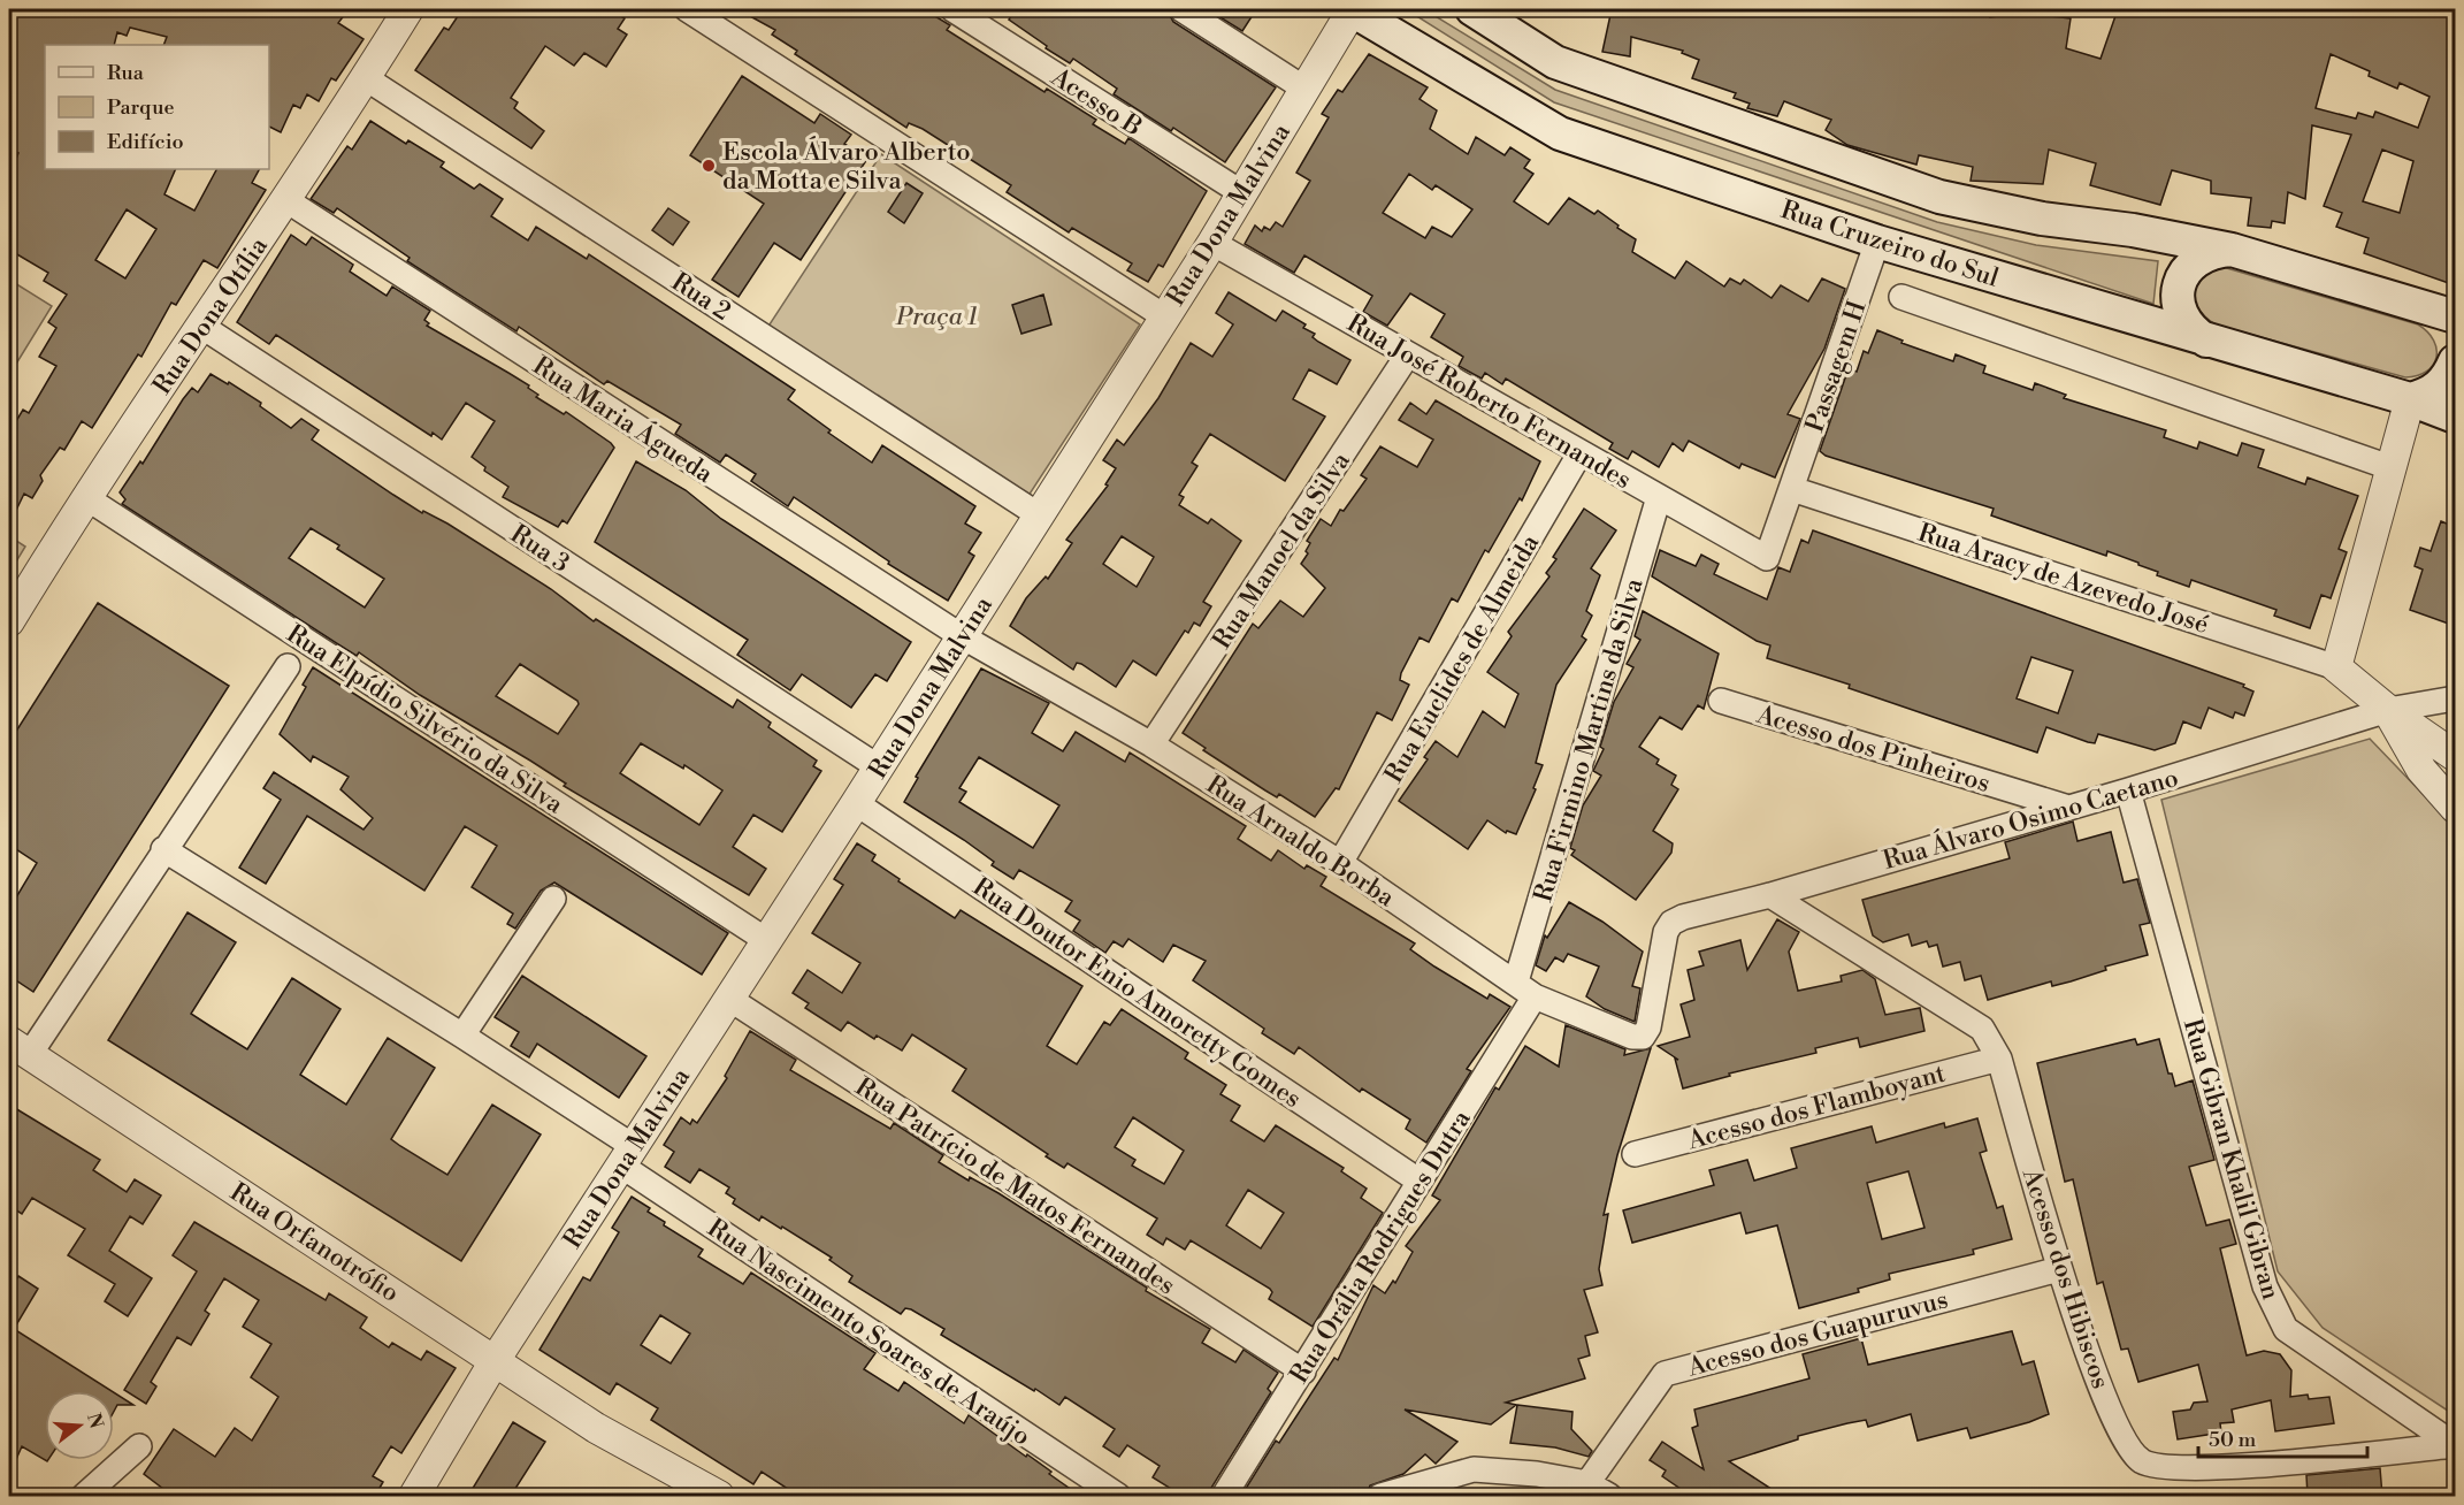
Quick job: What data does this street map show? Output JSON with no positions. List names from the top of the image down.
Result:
{
  "streets": {
    "main road": ["Rua Cruzeiro do Sul"],
    "street": [
      "Acesso B",
      "Rua Dona Malvina",
      "Rua 2",
      "Rua Dona Otília",
      "Passagem H",
      "Rua José Roberto Fernandes",
      "Rua Maria Águeda",
      "Rua 3",
      "Rua Manoel da Silva",
      "Rua Aracy de Azevedo José",
      "Rua Euclides de Almeida",
      "Rua Elpídio Silvério da Silva",
      "Rua Firmino Martins da Silva",
      "Acesso dos Pinheiros",
      "Rua Álvaro Osimo Caetano",
      "Rua Arnaldo Borba",
      "Rua Doutor Enio Amoretty Gomes",
      "Acesso dos Flamboyant",
      "Rua Gibran Khalil Gibran",
      "Rua Patrício de Matos Fernandes",
      "Rua Orfanotrófio",
      "Rua Orália Rodrigues Dutra",
      "Acesso dos Hibiscos",
      "Rua Nascimento Soares de Araújo",
      "Acesso dos Guapuruvus"
    ]
  },
  "crossings": [
    ["Acesso B", "Rua Dona Malvina"],
    ["Rua Dona Malvina", "Rua Cruzeiro do Sul"],
    ["Rua Dona Malvina", "Rua 2"],
    ["Rua Dona Malvina", "Rua José Roberto Fernandes"],
    ["Rua Dona Malvina", "Rua Maria Águeda"],
    ["Rua Dona Malvina", "Rua 3"],
    ["Rua Dona Malvina", "Rua Elpídio Silvério da Silva"],
    ["Rua Dona Malvina", "Rua Arnaldo Borba"],
    ["Rua Dona Malvina", "Rua Doutor Enio Amoretty Gomes"],
    ["Rua Dona Malvina", "Rua Patrício de Matos Fernandes"],
    ["Rua Dona Malvina", "Rua Orfanotrófio"],
    ["Rua Dona Malvina", "Rua Nascimento Soares de Araújo"],
    ["Rua Cruzeiro do Sul", "Passagem H"],
    ["Rua 2", "Rua Dona Otília"],
    ["Rua Dona Otília", "Rua Maria Águeda"],
    ["Rua Dona Otília", "Rua 3"],
    ["Rua Dona Otília", "Rua Elpídio Silvério da Silva"],
    ["Passagem H", "Rua José Roberto Fernandes"],
    ["Passagem H", "Rua Aracy de Azevedo José"],
    ["Rua José Roberto Fernandes", "Rua Manoel da Silva"],
    ["Rua José Roberto Fernandes", "Rua Euclides de Almeida"],
    ["Rua José Roberto Fernandes", "Rua Firmino Martins da Silva"],
    ["Rua Maria Águeda", "Rua Arnaldo Borba"],
    ["Rua Manoel da Silva", "Rua Arnaldo Borba"],
    ["Rua Euclides de Almeida", "Rua Arnaldo Borba"],
    ["Rua Firmino Martins da Silva", "Rua Arnaldo Borba"],
    ["Rua Firmino Martins da Silva", "Rua Orália Rodrigues Dutra"],
    ["Acesso dos Pinheiros", "Rua Álvaro Osimo Caetano"],
    ["Rua Álvaro Osimo Caetano", "Rua Arnaldo Borba"],
    ["Rua Álvaro Osimo Caetano", "Rua Gibran Khalil Gibran"],
    ["Rua Álvaro Osimo Caetano", "Acesso dos Hibiscos"],
    ["Rua Arnaldo Borba", "Rua Orália Rodrigues Dutra"],
    ["Rua Doutor Enio Amoretty Gomes", "Rua Orália Rodrigues Dutra"],
    ["Acesso dos Flamboyant", "Acesso dos Hibiscos"],
    ["Rua Gibran Khalil Gibran", "Acesso dos Hibiscos"],
    ["Rua Patrício de Matos Fernandes", "Rua Orália Rodrigues Dutra"],
    ["Acesso dos Hibiscos", "Acesso dos Guapuruvus"]
  ],
  "parks": ["Praça 1"],
  "places": ["Escola Álvaro Alberto da Motta e Silva"],
  "legend": ["Rua", "Parque", "Edifício"],
  "scale_bar": "50 m",
  "north": "right"
}
